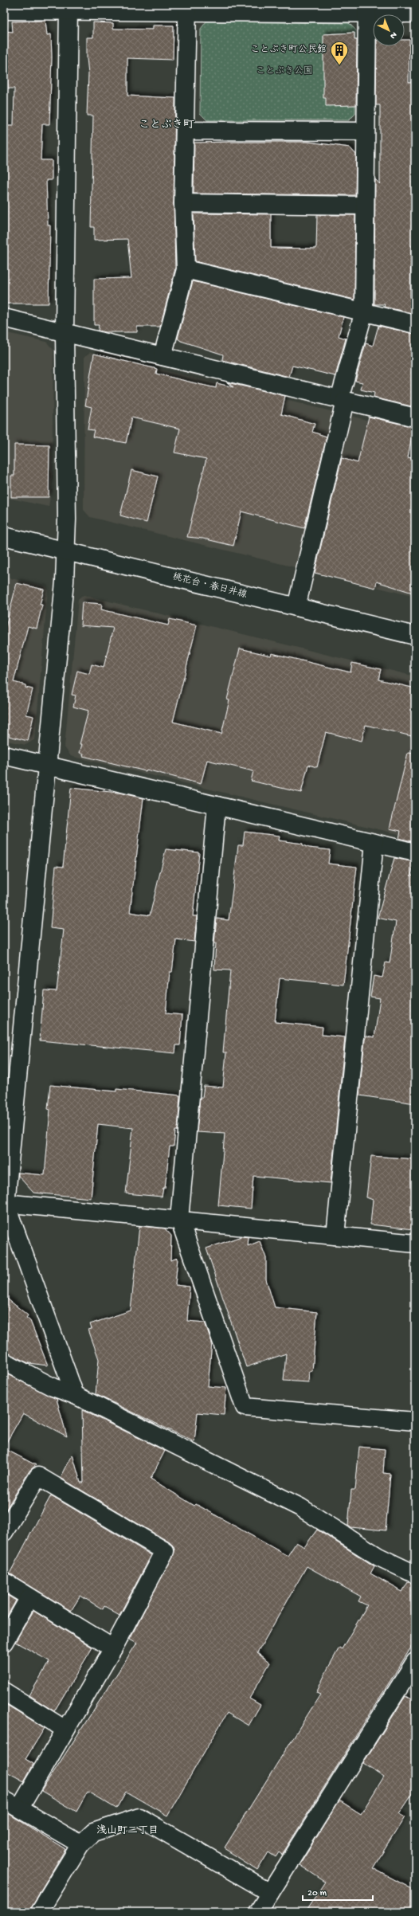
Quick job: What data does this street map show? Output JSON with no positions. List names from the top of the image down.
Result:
{
  "streets": {
    "street": ["桃花台・春日井線"]
  },
  "districts": ["ことぶき町", "浅山町二丁目"],
  "parks": ["ことぶき公園"],
  "places": {
    "building": ["ことぶき町公民館"]
  },
  "scale_bar": "20 m",
  "north": "bottom right"
}
